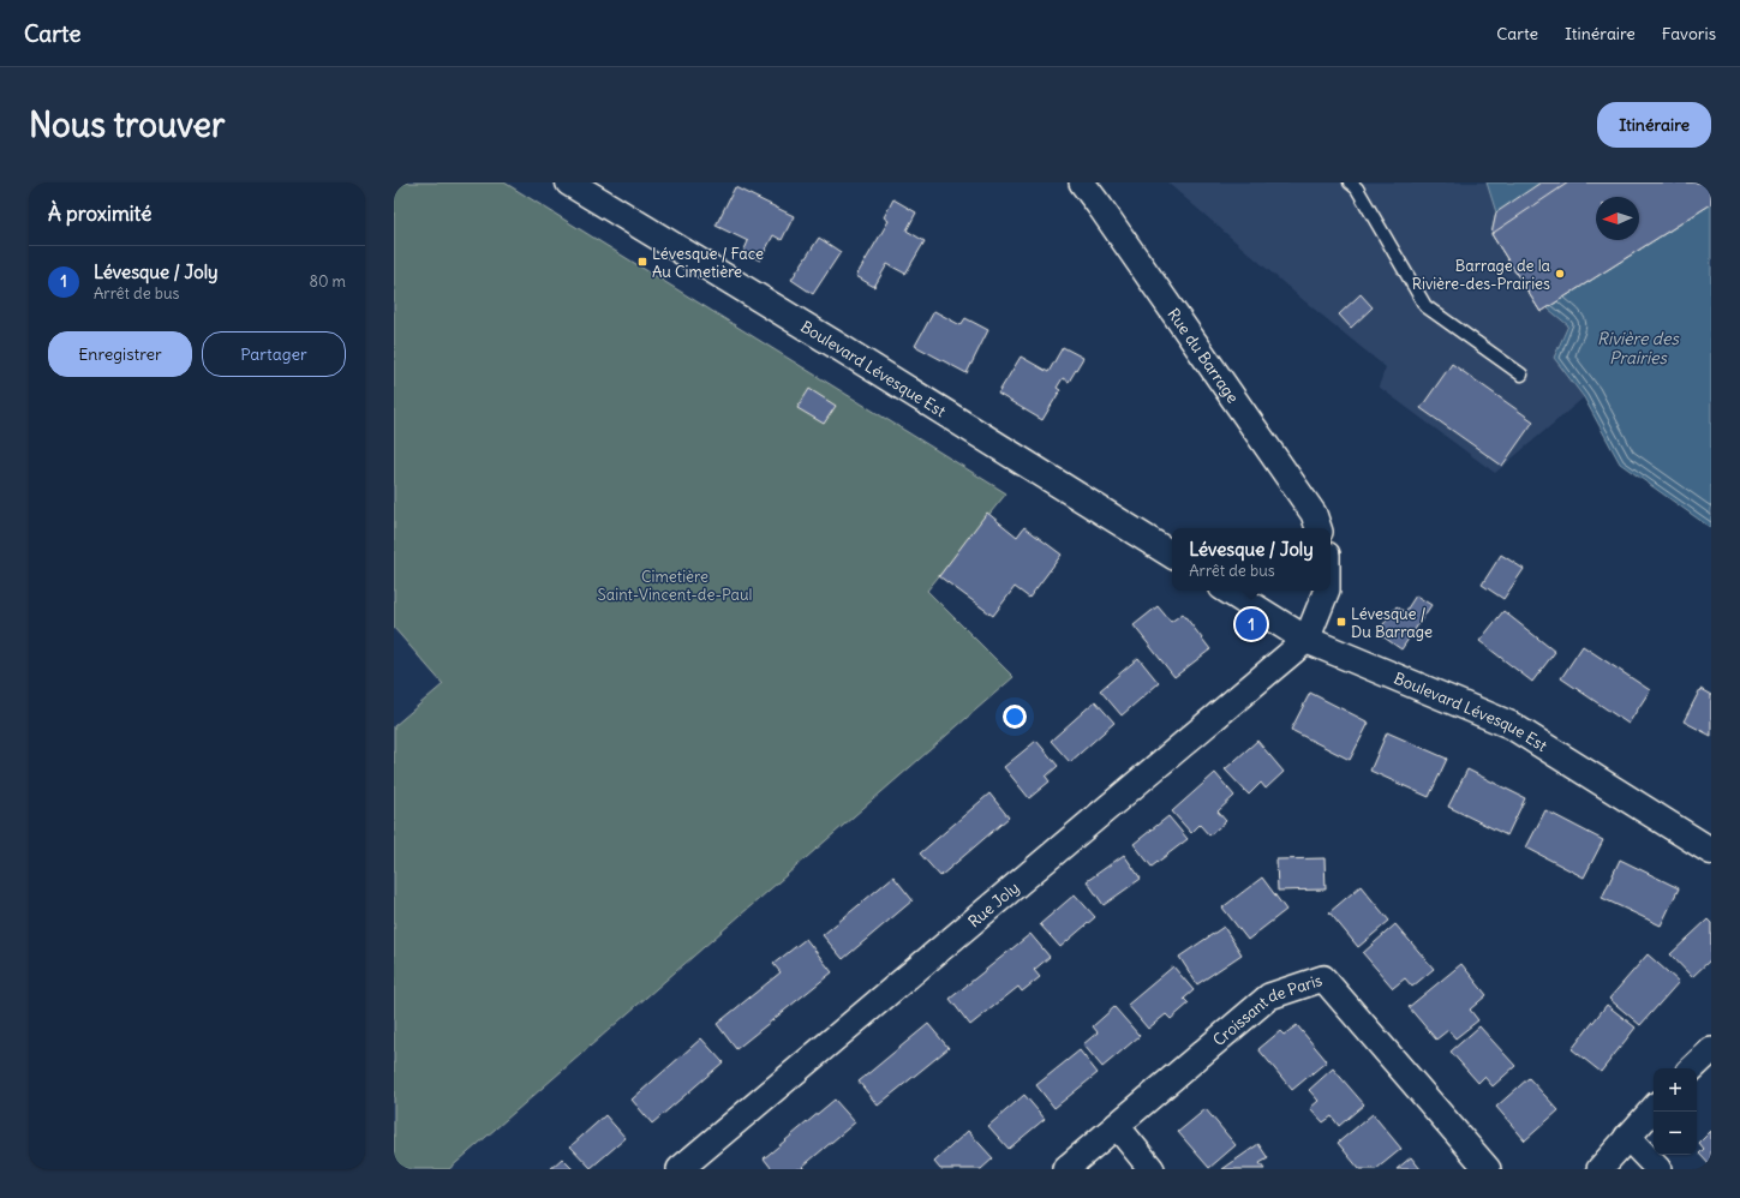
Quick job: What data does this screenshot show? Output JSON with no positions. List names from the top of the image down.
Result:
{
  "streets": {
    "street": [
      "Rue du Barrage",
      "Boulevard Lévesque Est",
      "Rue Joly",
      "Croissant de Paris"
    ]
  },
  "crossings": [
    ["Boulevard Lévesque Est", "Rue Joly"]
  ],
  "water": ["Rivière des Prairies"],
  "parks": ["Cimetière Saint-Vincent-de-Paul"],
  "places": {
    "transit": ["Lévesque / Face Au Cimetière", "Lévesque / Du Barrage"],
    "other": ["Barrage de la Rivière-des-Prairies"]
  },
  "north": "left",
  "page": {
    "header": "Carte",
    "nav": ["Carte", "Itinéraire", "Favoris"],
    "buttons": [
      "Itinéraire",
      ["Enregistrer", "Partager"]
    ],
    "title": "Nous trouver",
    "heading": "À proximité",
    "list": [
      {
        "mark": "1",
        "name": "Lévesque / Joly",
        "note": "Arrêt de bus",
        "value": "80 m"
      }
    ],
    "popup": ["Lévesque / Joly", "Arrêt de bus"],
    "pins": "1",
    "map_buttons": ["+", "−"]
  }
}
